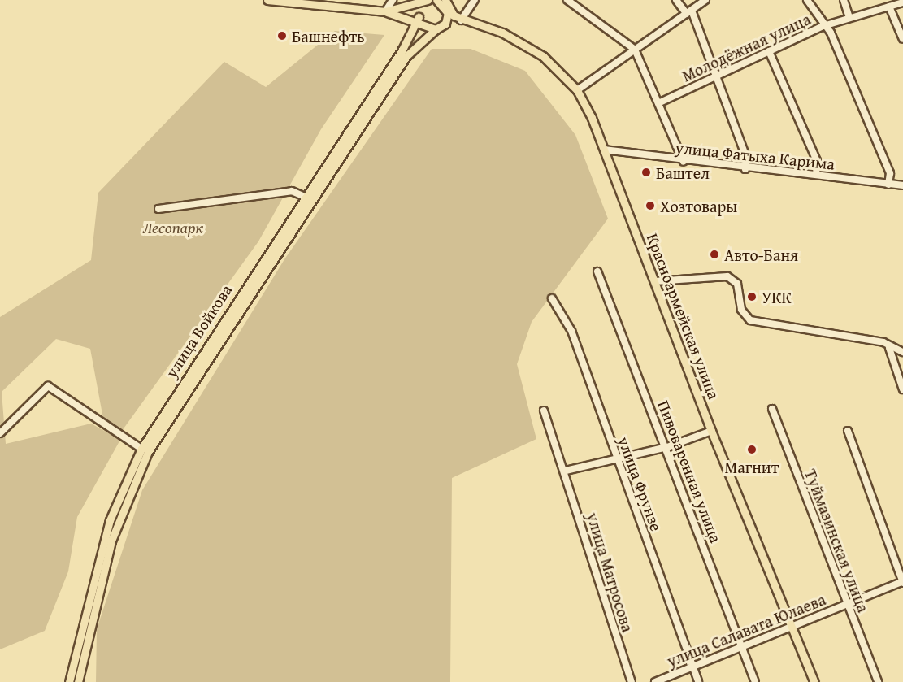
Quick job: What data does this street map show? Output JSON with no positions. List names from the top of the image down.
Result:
{
  "streets": {
    "main road": ["Красноармейская улица", "улица Войкова"],
    "street": [
      "Молодёжная улица",
      "улица Фатыха Карима",
      "Пивоваренная улица",
      "улица Фрунзе",
      "Туймазинская улица",
      "улица Матросова",
      "улица Салавата Юлаева"
    ]
  },
  "crossings": [
    ["улица Фатыха Карима", "Красноармейская улица"],
    ["Красноармейская улица", "улица Войкова"],
    ["Красноармейская улица", "улица Салавата Юлаева"],
    ["Пивоваренная улица", "улица Салавата Юлаева"],
    ["улица Фрунзе", "улица Салавата Юлаева"],
    ["Туймазинская улица", "улица Салавата Юлаева"]
  ],
  "parks": ["Лесопарк"],
  "places": [
    "Башнефть",
    "Баштел",
    "Хозтовары",
    "Авто-Баня",
    "УКК",
    "Магнит"
  ]
}
